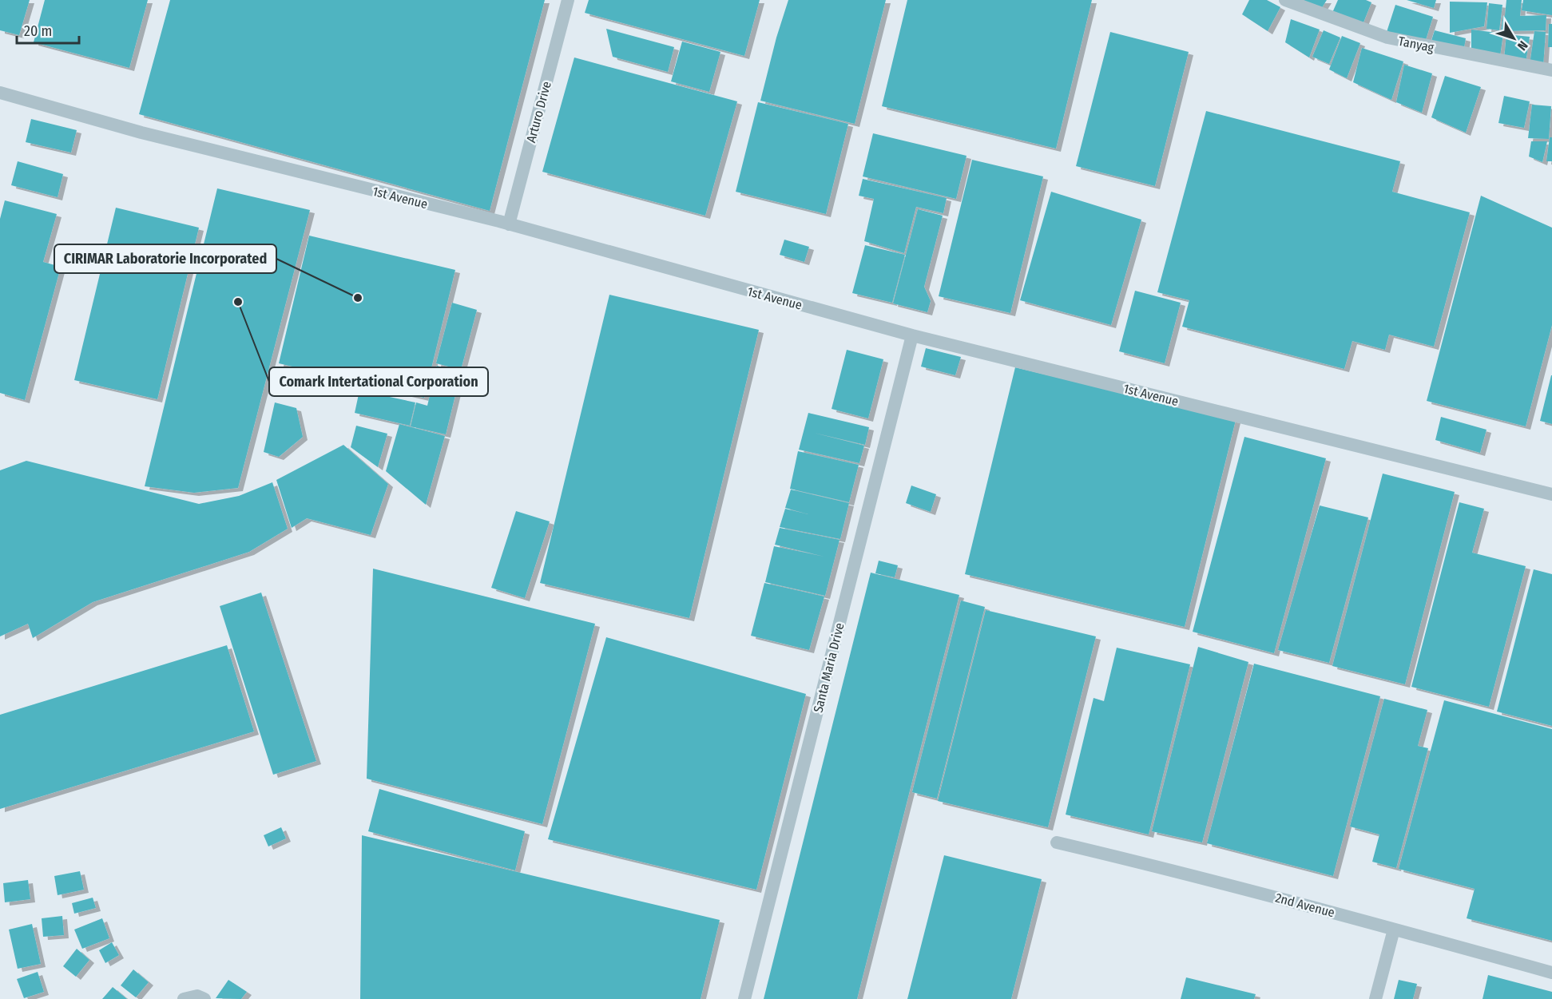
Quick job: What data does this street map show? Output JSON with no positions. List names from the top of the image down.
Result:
{
  "streets": {
    "street": [
      "Tanyag",
      "Arturo Drive",
      "1st Avenue",
      "Santa Maria Drive",
      "2nd Avenue"
    ]
  },
  "crossings": [
    ["Arturo Drive", "1st Avenue"],
    ["1st Avenue", "Santa Maria Drive"]
  ],
  "places": ["CIRIMAR Laboratorie Incorporated", "Comark Intertational Corporation"],
  "scale_bar": "20 m",
  "north": "bottom right"
}
